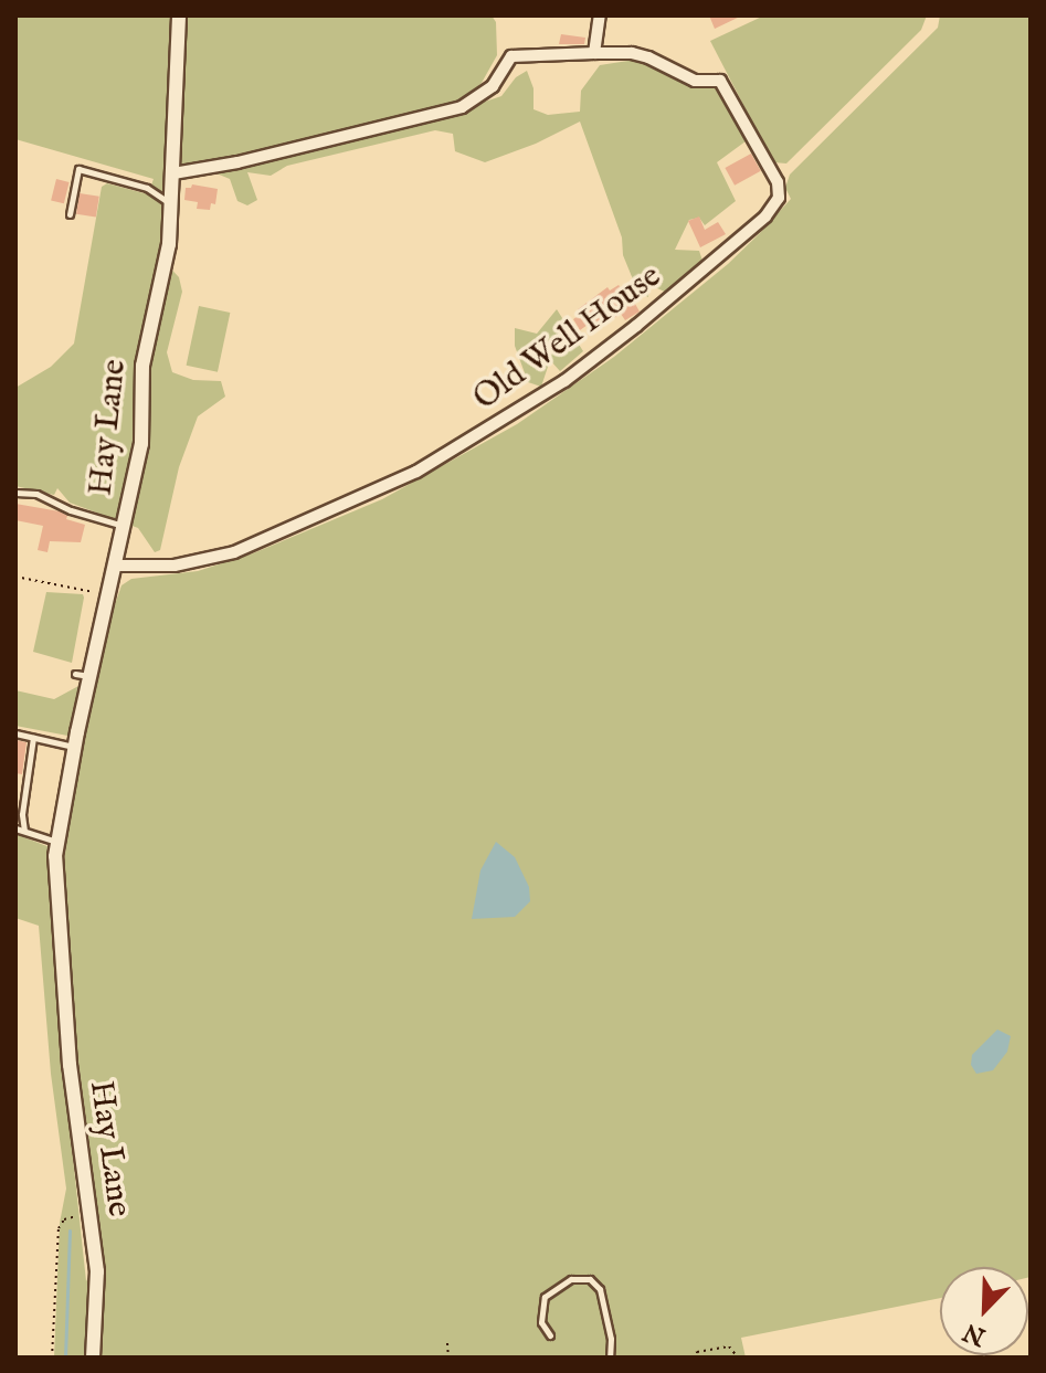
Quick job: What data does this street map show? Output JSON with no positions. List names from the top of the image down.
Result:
{
  "streets": {
    "street": ["Old Well House", "Hay Lane"]
  },
  "crossings": [
    ["Old Well House", "Hay Lane"]
  ],
  "north": "bottom left"
}
